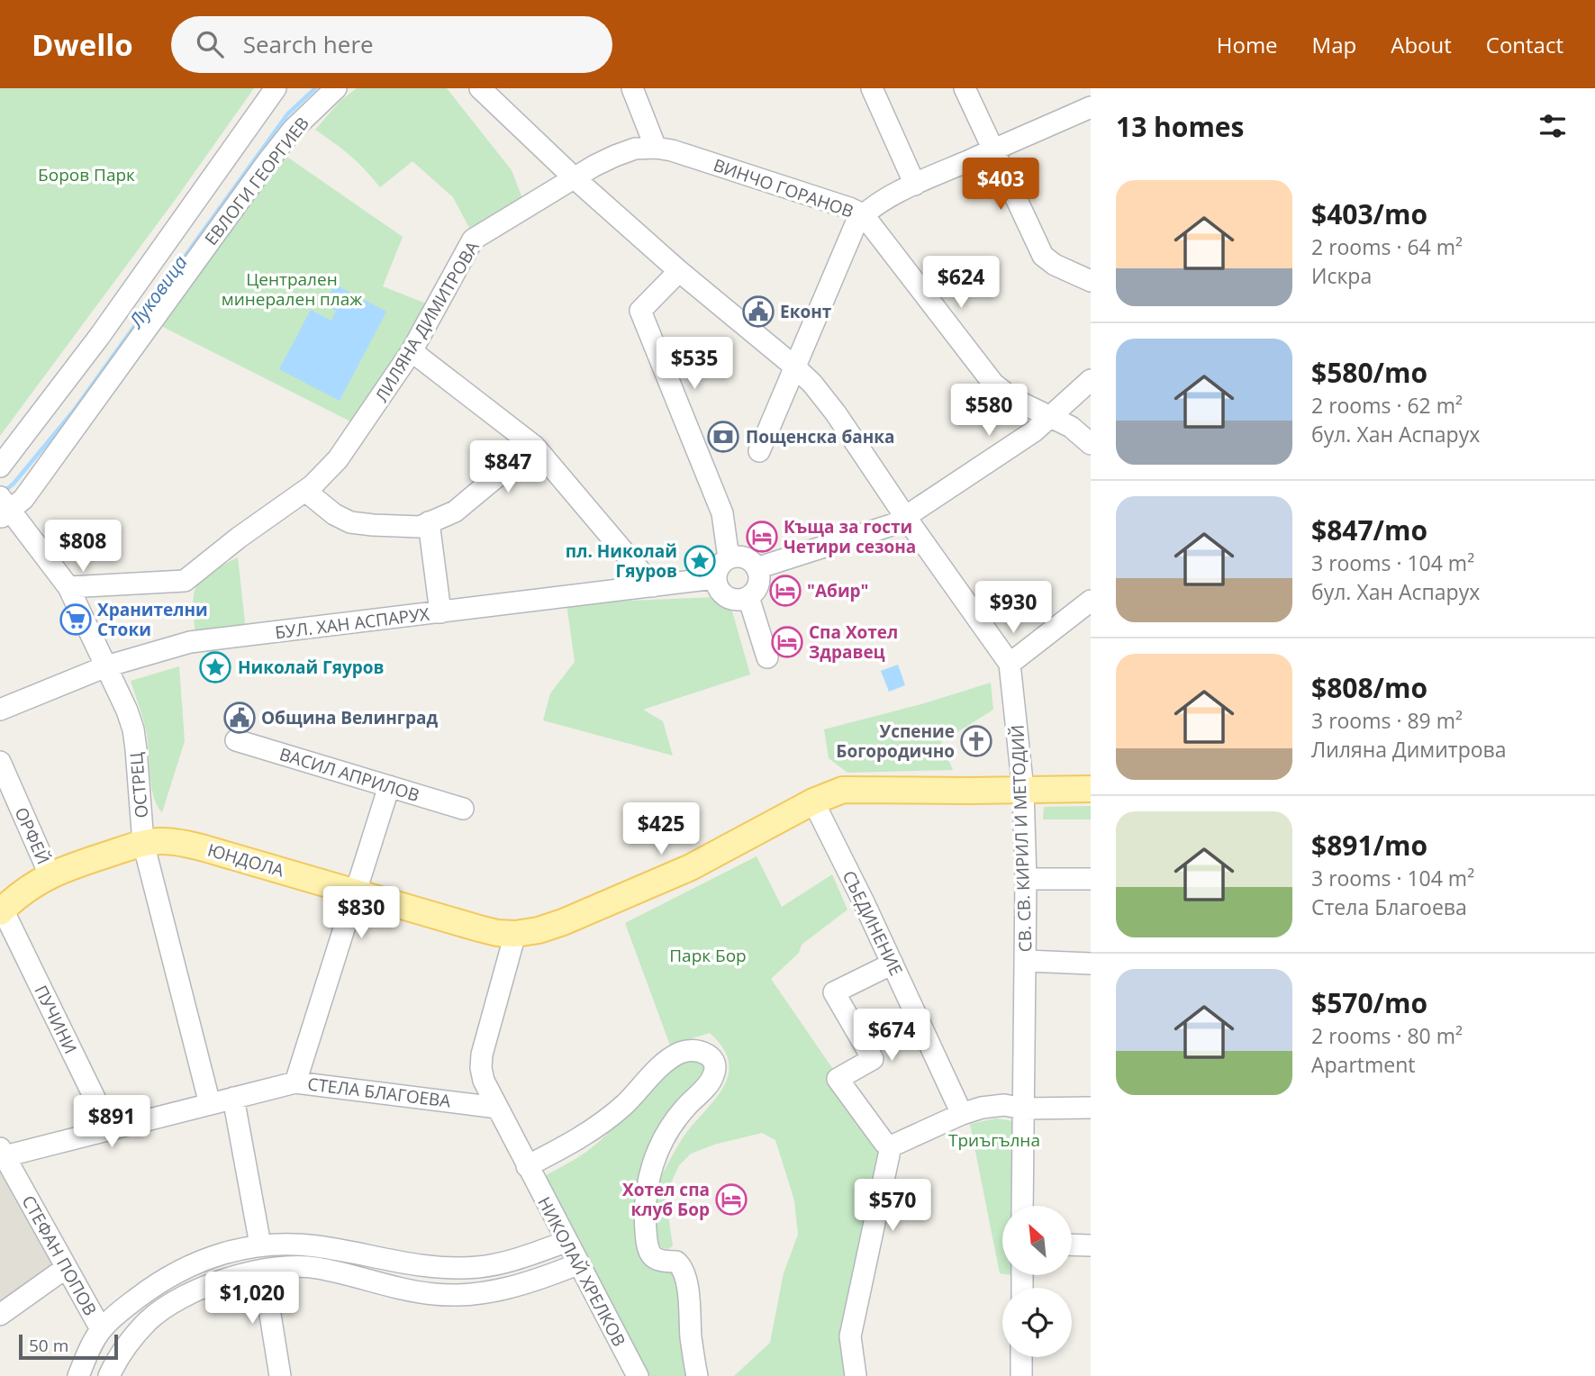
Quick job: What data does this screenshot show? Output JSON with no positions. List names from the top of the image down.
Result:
{
  "streets": {
    "main road": ["ЮНДОЛА"],
    "street": [
      "ЕВЛОГИ ГЕОРГИЕВ",
      "ВИНЧО ГОРАНОВ",
      "ЛИЛЯНА ДИМИТРОВА",
      "БУЛ. ХАН АСПАРУХ",
      "ВАСИЛ АПРИЛОВ",
      "ОСТРЕЦ",
      "ОРФЕЙ",
      "СВ. СВ. КИРИЛ И МЕТОДИЙ",
      "СЪЕДИНЕНИЕ",
      "ПУЧИНИ",
      "СТЕЛА БЛАГОЕВА",
      "СТЕФАН ПОПОВ",
      "НИКОЛАЙ ХРЕЛКОВ"
    ]
  },
  "crossings": [
    ["ЕВЛОГИ ГЕОРГИЕВ", "ОСТРЕЦ"],
    ["ВИНЧО ГОРАНОВ", "ЛИЛЯНА ДИМИТРОВА"],
    ["ВИНЧО ГОРАНОВ", "СВ. СВ. КИРИЛ И МЕТОДИЙ"],
    ["ЛИЛЯНА ДИМИТРОВА", "ОСТРЕЦ"],
    ["ЛИЛЯНА ДИМИТРОВА", "СВ. СВ. КИРИЛ И МЕТОДИЙ"],
    ["БУЛ. ХАН АСПАРУХ", "ОСТРЕЦ"],
    ["ОСТРЕЦ", "ЮНДОЛА"],
    ["ОСТРЕЦ", "СТЕЛА БЛАГОЕВА"],
    ["ОРФЕЙ", "ЮНДОЛА"],
    ["СВ. СВ. КИРИЛ И МЕТОДИЙ", "ЮНДОЛА"],
    ["ЮНДОЛА", "СЪЕДИНЕНИЕ"],
    ["ЮНДОЛА", "ПУЧИНИ"],
    ["ЮНДОЛА", "НИКОЛАЙ ХРЕЛКОВ"],
    ["ПУЧИНИ", "СТЕЛА БЛАГОЕВА"],
    ["СТЕЛА БЛАГОЕВА", "СТЕФАН ПОПОВ"],
    ["СТЕЛА БЛАГОЕВА", "НИКОЛАЙ ХРЕЛКОВ"]
  ],
  "water": ["Луковица"],
  "parks": [
    "Боров Парк",
    "Централен минерален плаж",
    "Парк Бор",
    "Триъгълна"
  ],
  "places": {
    "public building": ["Еконт", "Община Велинград"],
    "bank": ["Пощенска банка"],
    "hotel": [
      "Къща за гости Четири сезона",
      "\"Абир\"",
      "Спа Хотел Здравец",
      "Хотел спа клуб Бор"
    ],
    "place": ["пл. Николай Гяуров", "Николай Гяуров"],
    "supermarket": ["Хранителни Стоки"],
    "church": ["Успение Богородично"]
  },
  "scale_bar": "50 m",
  "north": "top left",
  "page": {
    "header": "Dwello",
    "search": "Search here",
    "nav": [
      "Home",
      "Map",
      "About",
      "Contact"
    ],
    "heading": "13 homes",
    "price": [
      "$403",
      "$624",
      "$535",
      "$580",
      "$847",
      "$808",
      "$930",
      "$425",
      "$830",
      "$674",
      "$891",
      "$570",
      "$1,020"
    ],
    "list": [
      {
        "name": "$403/mo",
        "note": "2 rooms · 64 m² · Искра"
      },
      {
        "name": "$580/mo",
        "note": "2 rooms · 62 m² · бул. Хан Аспарух"
      },
      {
        "name": "$847/mo",
        "note": "3 rooms · 104 m² · бул. Хан Аспарух"
      },
      {
        "name": "$808/mo",
        "note": "3 rooms · 89 m² · Лиляна Димитрова"
      },
      {
        "name": "$891/mo",
        "note": "3 rooms · 104 m² · Стела Благоева"
      },
      {
        "name": "$570/mo",
        "note": "2 rooms · 80 m² · Apartment"
      }
    ],
    "scale": "50 m"
  }
}
